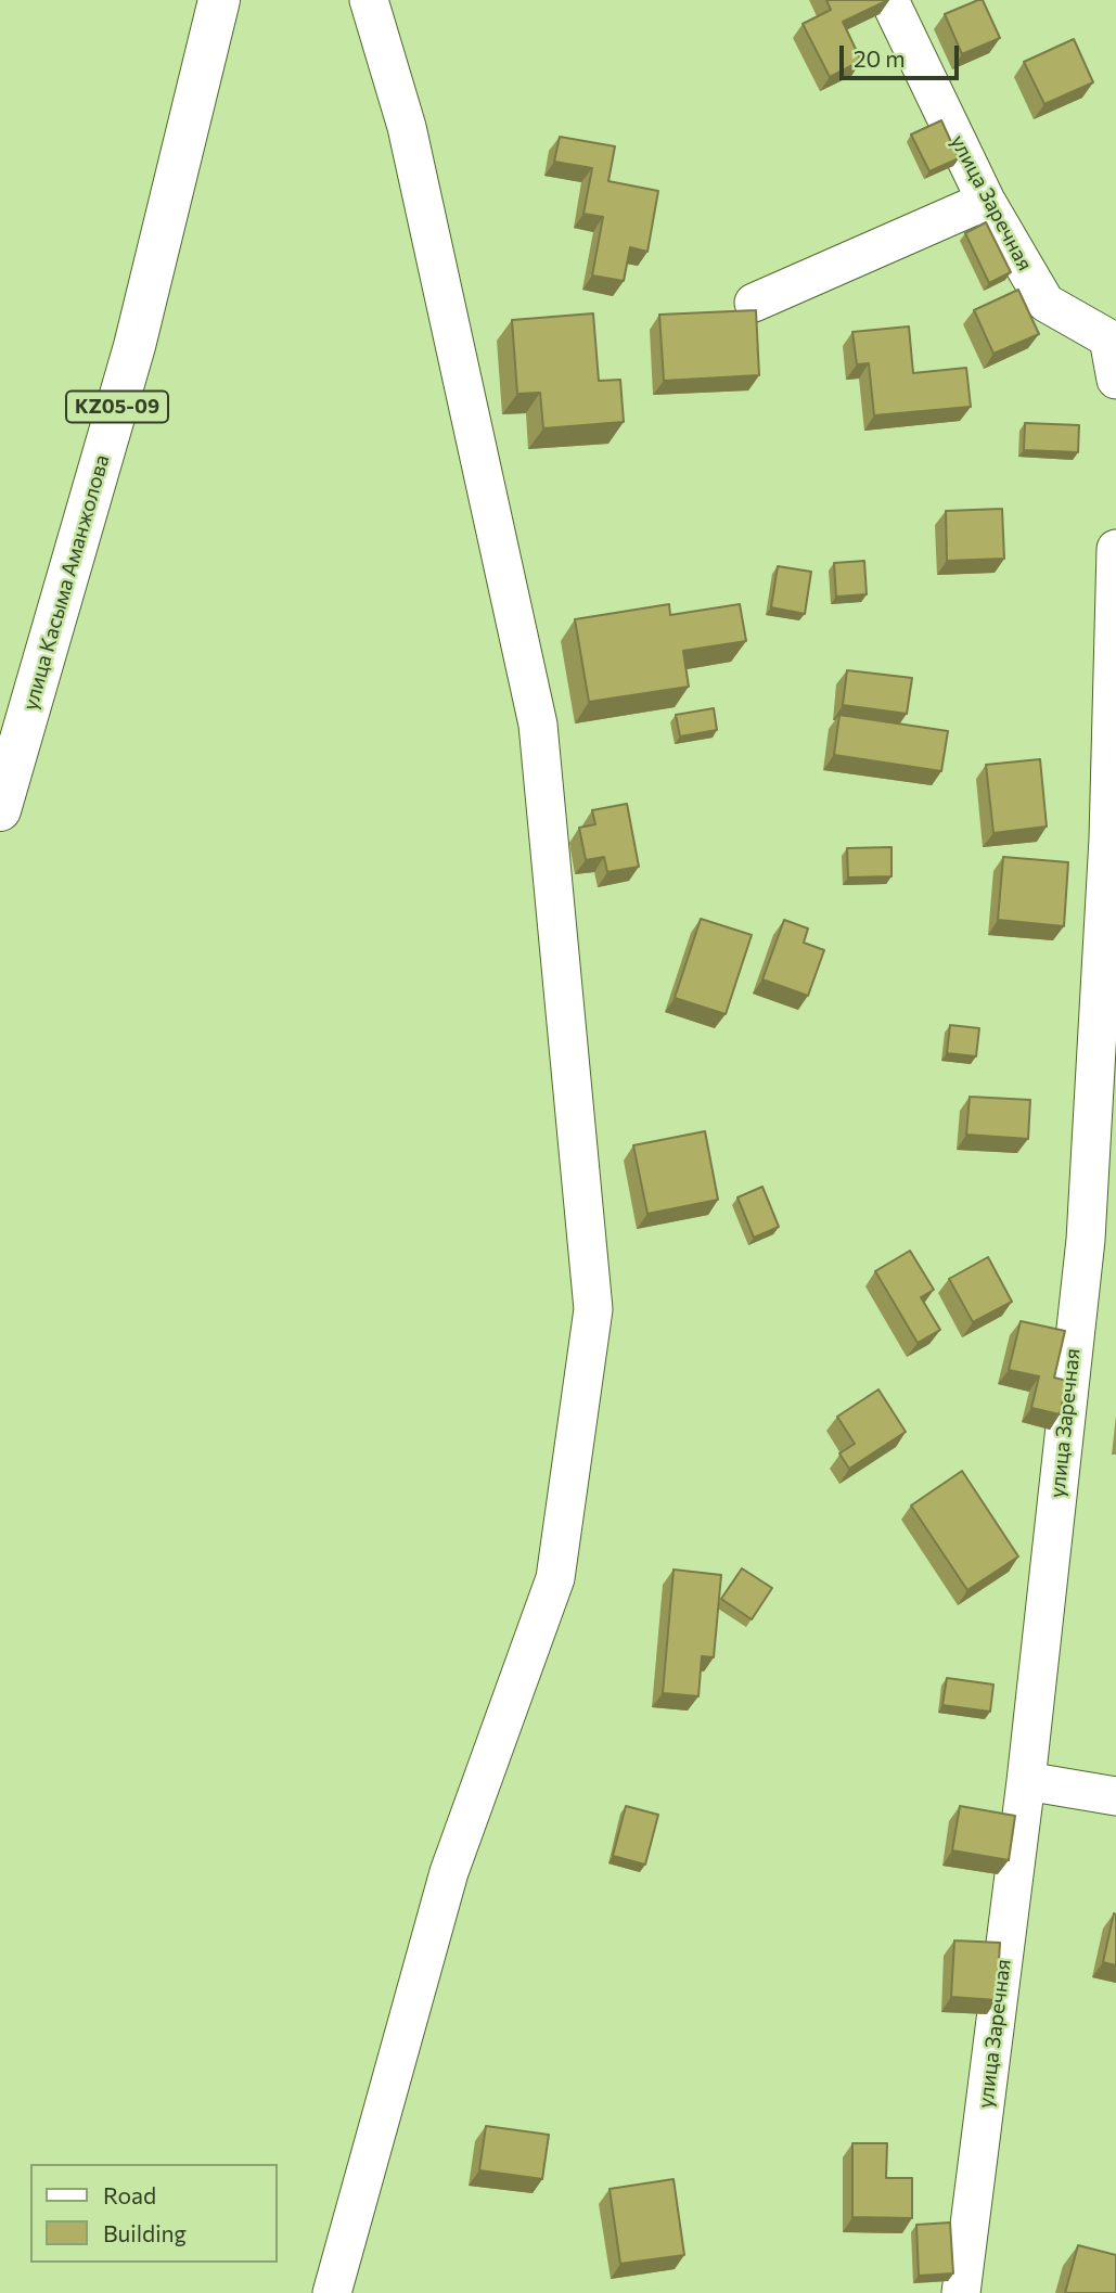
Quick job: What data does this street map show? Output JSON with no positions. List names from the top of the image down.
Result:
{
  "streets": {
    "main road": ["KZ05-09", "улица Касыма Аманжолова"],
    "street": ["улица Заречная"]
  },
  "legend": ["Road", "Building"],
  "scale_bar": "20 m"
}
